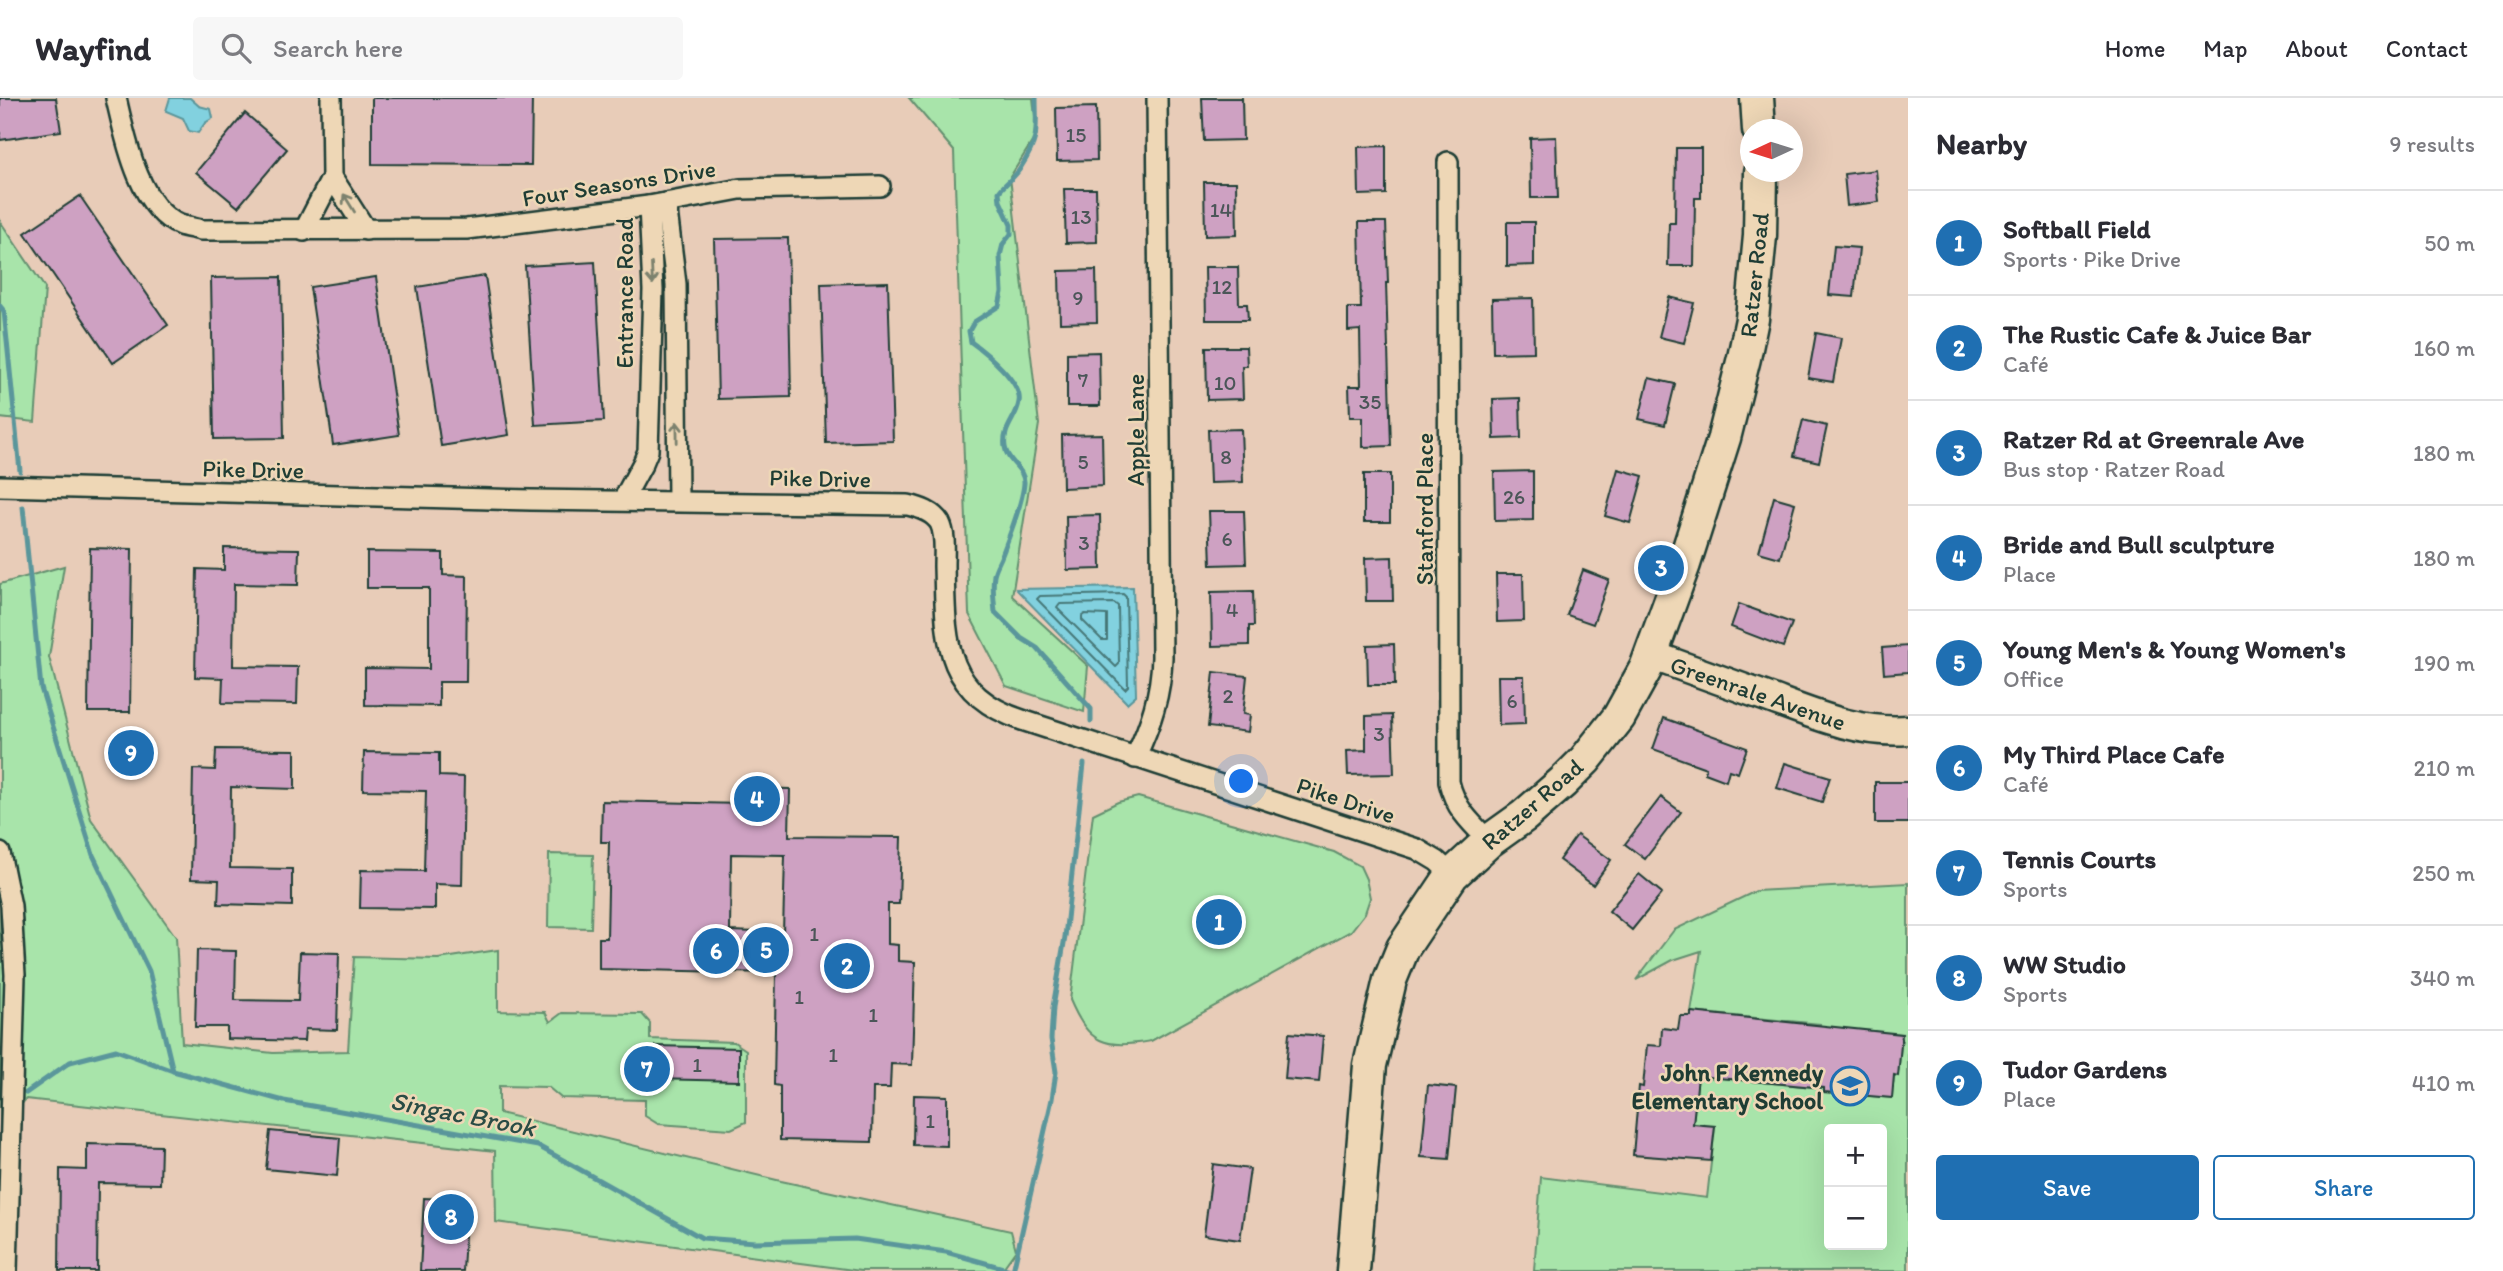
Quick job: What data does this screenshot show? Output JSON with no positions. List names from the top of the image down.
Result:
{
  "streets": {
    "main road": ["Ratzer Road"],
    "street": [
      "Four Seasons Drive",
      "Entrance Road",
      "Apple Lane",
      "Pike Drive",
      "Stanford Place",
      "Greenrale Avenue"
    ]
  },
  "crossings": [
    ["Four Seasons Drive", "Entrance Road"],
    ["Ratzer Road", "Pike Drive"],
    ["Ratzer Road", "Stanford Place"],
    ["Ratzer Road", "Greenrale Avenue"],
    ["Entrance Road", "Pike Drive"],
    ["Apple Lane", "Pike Drive"]
  ],
  "water": ["Singac Brook"],
  "places": {
    "school or university": ["John F Kennedy Elementary School"]
  },
  "house_numbers": [
    "15",
    "14",
    "13",
    "12",
    "9",
    "7",
    "10",
    "35",
    "8",
    "5",
    "26",
    "6",
    "3",
    "4",
    "2",
    "6",
    "3",
    "1",
    "1",
    "1",
    "1",
    "1",
    "1"
  ],
  "north": "left",
  "page": {
    "header": "Wayfind",
    "search": "Search here",
    "nav": [
      "Home",
      "Map",
      "About",
      "Contact"
    ],
    "heading": ["Nearby", "9 results"],
    "list": [
      {
        "mark": "1",
        "name": "Softball Field",
        "note": "Sports · Pike Drive",
        "value": "50 m"
      },
      {
        "mark": "2",
        "name": "The Rustic Cafe & Juice Bar",
        "note": "Café",
        "value": "160 m"
      },
      {
        "mark": "3",
        "name": "Ratzer Rd at Greenrale Ave",
        "note": "Bus stop · Ratzer Road",
        "value": "180 m"
      },
      {
        "mark": "4",
        "name": "Bride and Bull sculpture",
        "note": "Place",
        "value": "180 m"
      },
      {
        "mark": "5",
        "name": "Young Men's & Young Women's",
        "note": "Office",
        "value": "190 m"
      },
      {
        "mark": "6",
        "name": "My Third Place Cafe",
        "note": "Café",
        "value": "210 m"
      },
      {
        "mark": "7",
        "name": "Tennis Courts",
        "note": "Sports",
        "value": "250 m"
      },
      {
        "mark": "8",
        "name": "WW Studio",
        "note": "Sports",
        "value": "340 m"
      },
      {
        "mark": "9",
        "name": "Tudor Gardens",
        "note": "Place",
        "value": "410 m"
      }
    ],
    "pins": [
      "3",
      "9",
      "4",
      "1",
      "5",
      "6",
      "2",
      "7",
      "8"
    ],
    "map_buttons": ["+", "−"],
    "buttons": ["Save", "Share"]
  }
}
